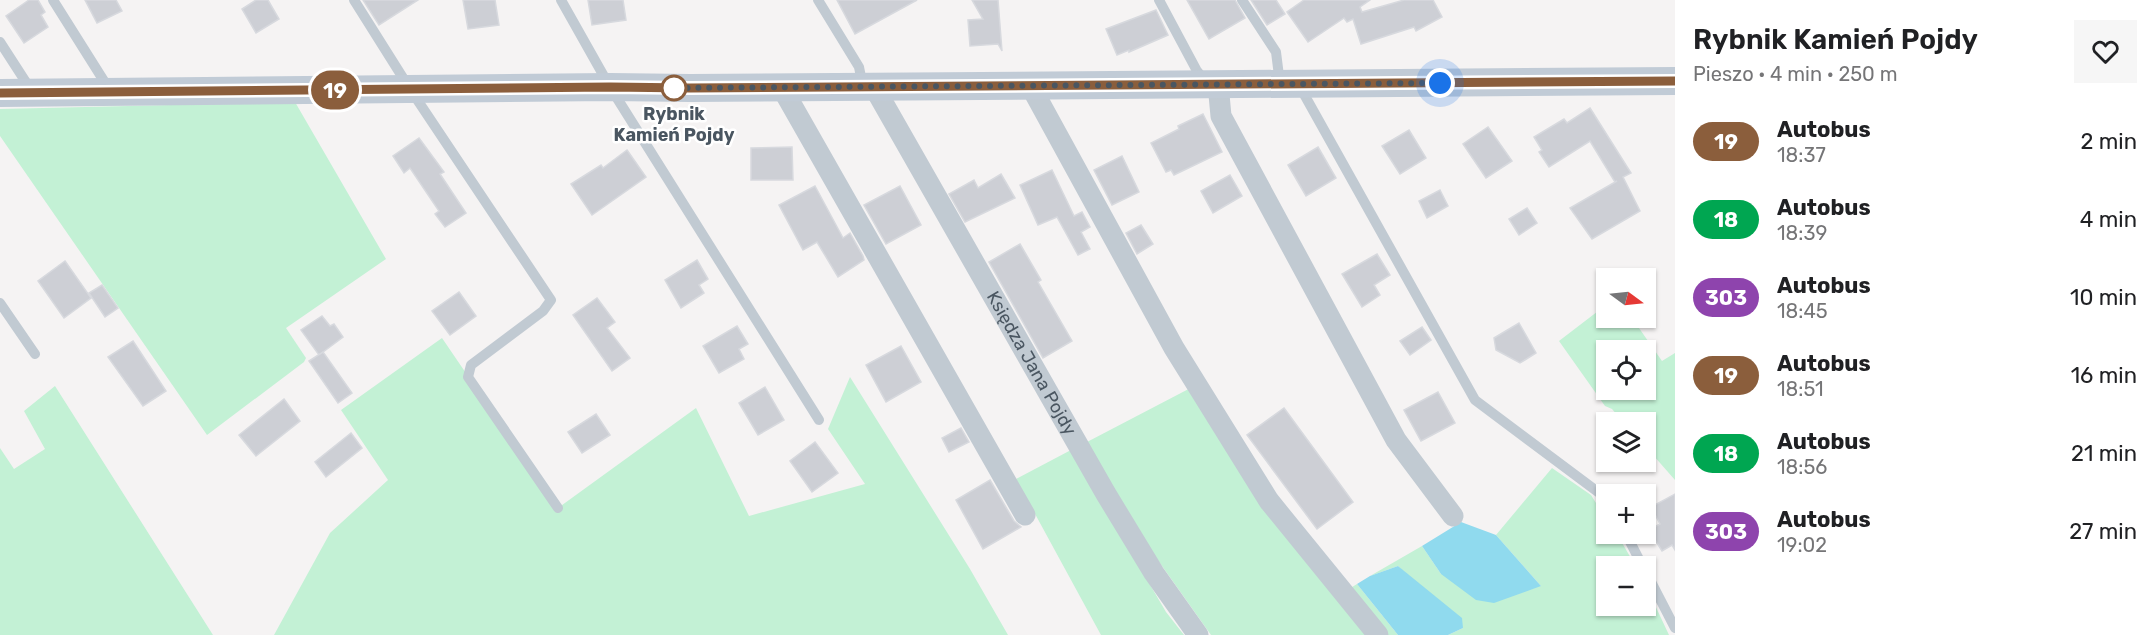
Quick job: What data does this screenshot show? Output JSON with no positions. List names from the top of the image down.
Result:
{
  "streets": {
    "street": ["Księdza Jana Pojdy"]
  },
  "places": ["Rybnik Kamień Pojdy"],
  "lines": ["bus line 19"],
  "north": "right",
  "page": {
    "on_map": "19",
    "heading": ["Rybnik Kamień Pojdy", "Pieszo · 4 min · 250 m"],
    "list": [
      {
        "mark": "19",
        "name": "Autobus",
        "note": "18:37",
        "value": "2 min"
      },
      {
        "mark": "18",
        "name": "Autobus",
        "note": "18:39",
        "value": "4 min"
      },
      {
        "mark": "303",
        "name": "Autobus",
        "note": "18:45",
        "value": "10 min"
      },
      {
        "mark": "19",
        "name": "Autobus",
        "note": "18:51",
        "value": "16 min"
      },
      {
        "mark": "18",
        "name": "Autobus",
        "note": "18:56",
        "value": "21 min"
      },
      {
        "mark": "303",
        "name": "Autobus",
        "note": "19:02",
        "value": "27 min"
      }
    ],
    "map_buttons": ["+", "−"]
  }
}
